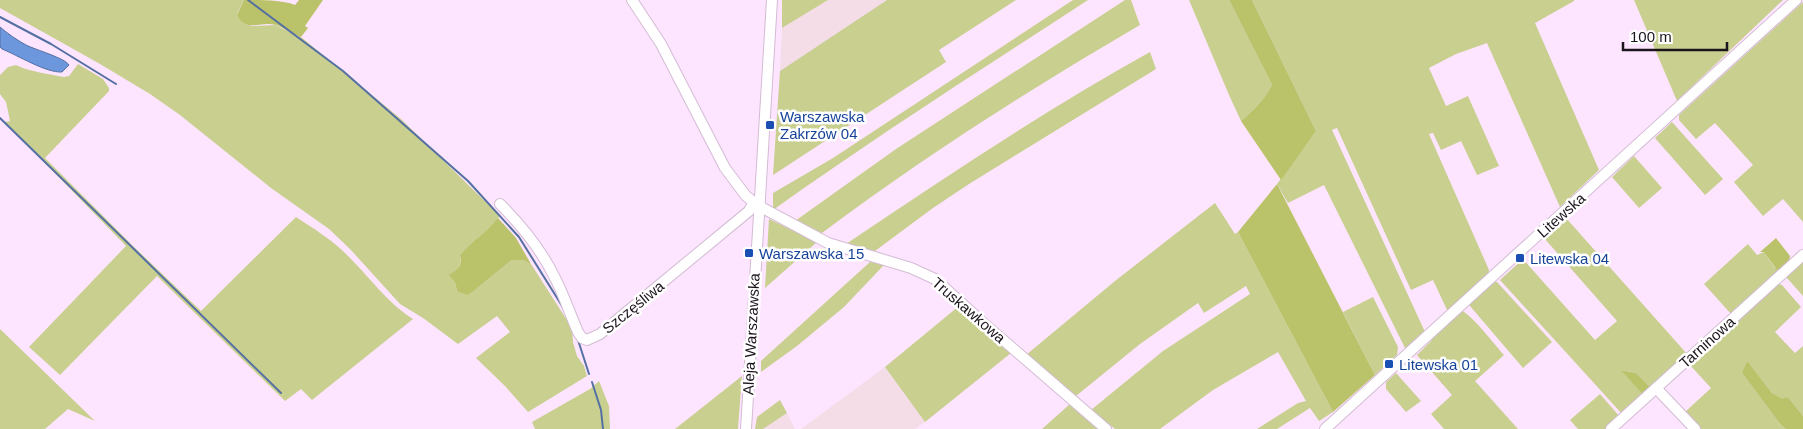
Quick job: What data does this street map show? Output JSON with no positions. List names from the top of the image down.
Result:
{
  "streets": {
    "street": [
      "Litewska",
      "Szczęśliwa",
      "Truskawkowa",
      "Aleja Warszawska",
      "Tarninowa"
    ]
  },
  "crossings": [
    ["Szczęśliwa", "Truskawkowa"],
    ["Szczęśliwa", "Aleja Warszawska"],
    ["Truskawkowa", "Aleja Warszawska"]
  ],
  "places": {
    "transit": [
      "Warszawska Zakrzów 04",
      "Warszawska 15",
      "Litewska 04",
      "Litewska 01"
    ]
  },
  "scale_bar": "100 m"
}
